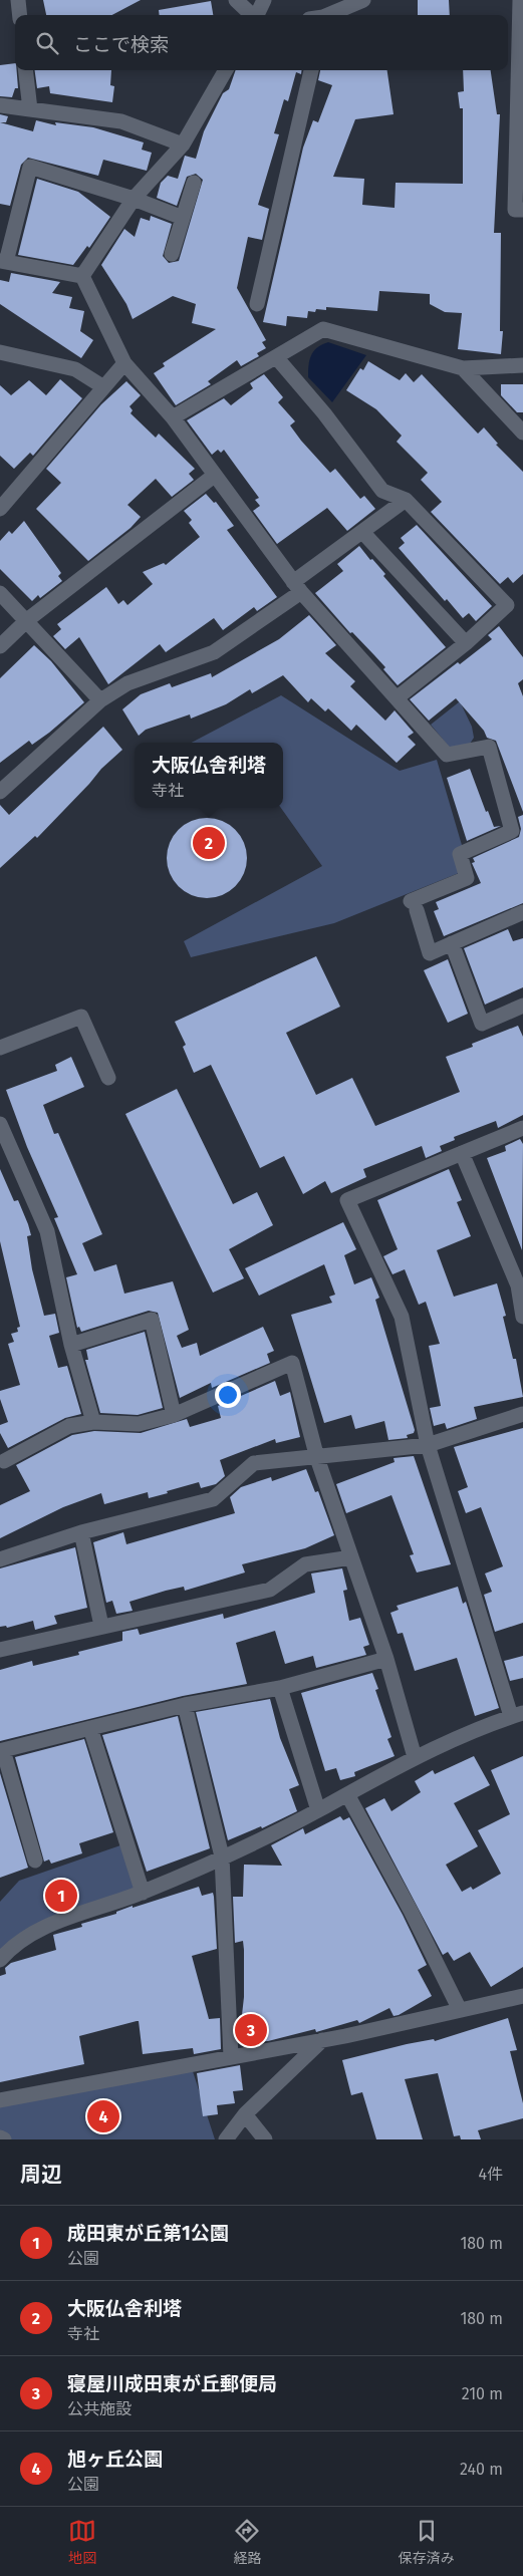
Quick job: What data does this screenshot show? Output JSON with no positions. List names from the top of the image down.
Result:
{
  "page": {
    "search": "ここで検索",
    "popup": ["大阪仏舎利塔", "寺社"],
    "pins": [
      "2",
      "1",
      "3",
      "4"
    ],
    "heading": ["周辺", "4件"],
    "list": [
      {
        "mark": "1",
        "name": "成田東が丘第1公園",
        "note": "公園",
        "value": "180 m"
      },
      {
        "mark": "2",
        "name": "大阪仏舎利塔",
        "note": "寺社",
        "value": "180 m"
      },
      {
        "mark": "3",
        "name": "寝屋川成田東が丘郵便局",
        "note": "公共施設",
        "value": "210 m"
      },
      {
        "mark": "4",
        "name": "旭ヶ丘公園",
        "note": "公園",
        "value": "240 m"
      }
    ],
    "nav": ["地図", "経路", "保存済み"]
  }
}
